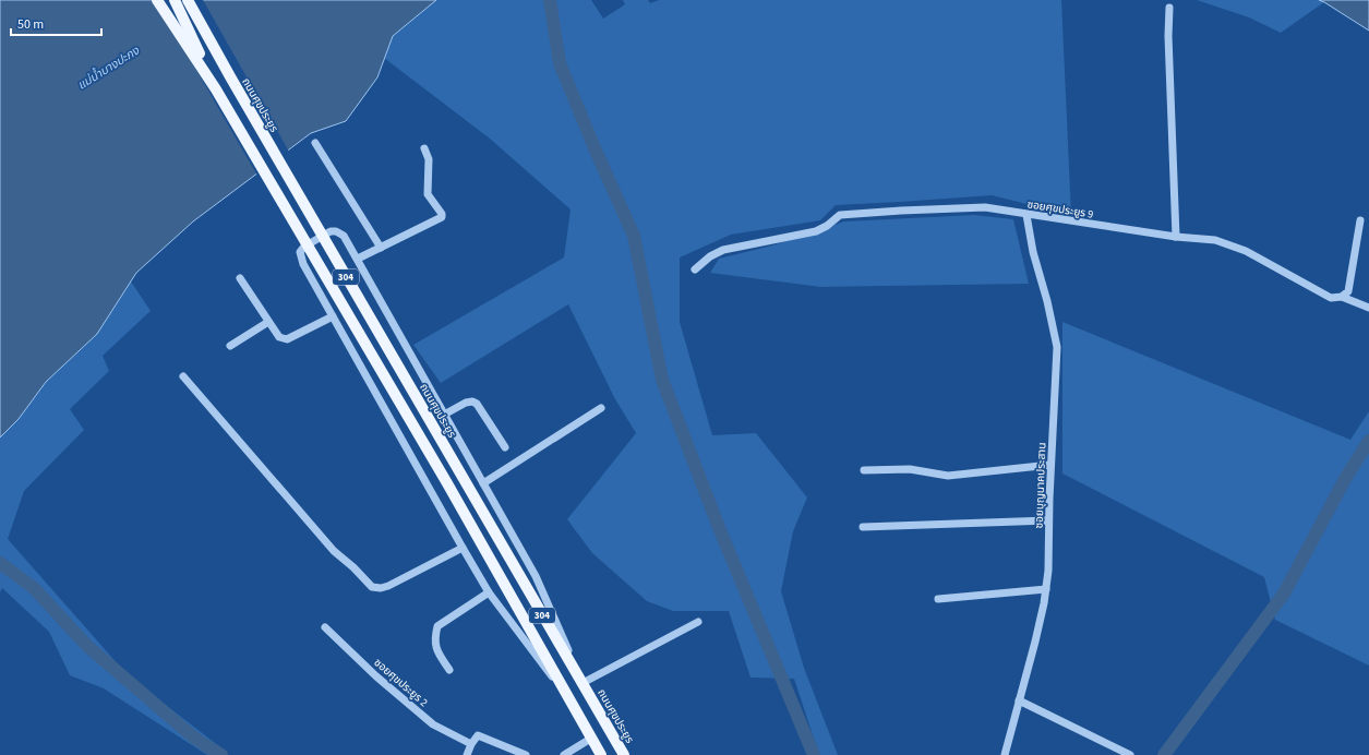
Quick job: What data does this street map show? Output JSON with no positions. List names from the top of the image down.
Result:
{
  "streets": {
    "main road": ["ถนนศุขประยูร", "304"],
    "street": ["ซอยศุขประยูร 9", "ซอยบุญนาคประสาน", "ซอยศุขประยูร 2"]
  },
  "crossings": [
    ["ซอยศุขประยูร 9", "ซอยบุญนาคประสาน"]
  ],
  "water": ["แม่น้ำบางปะกง"],
  "scale_bar": "50 m"
}
